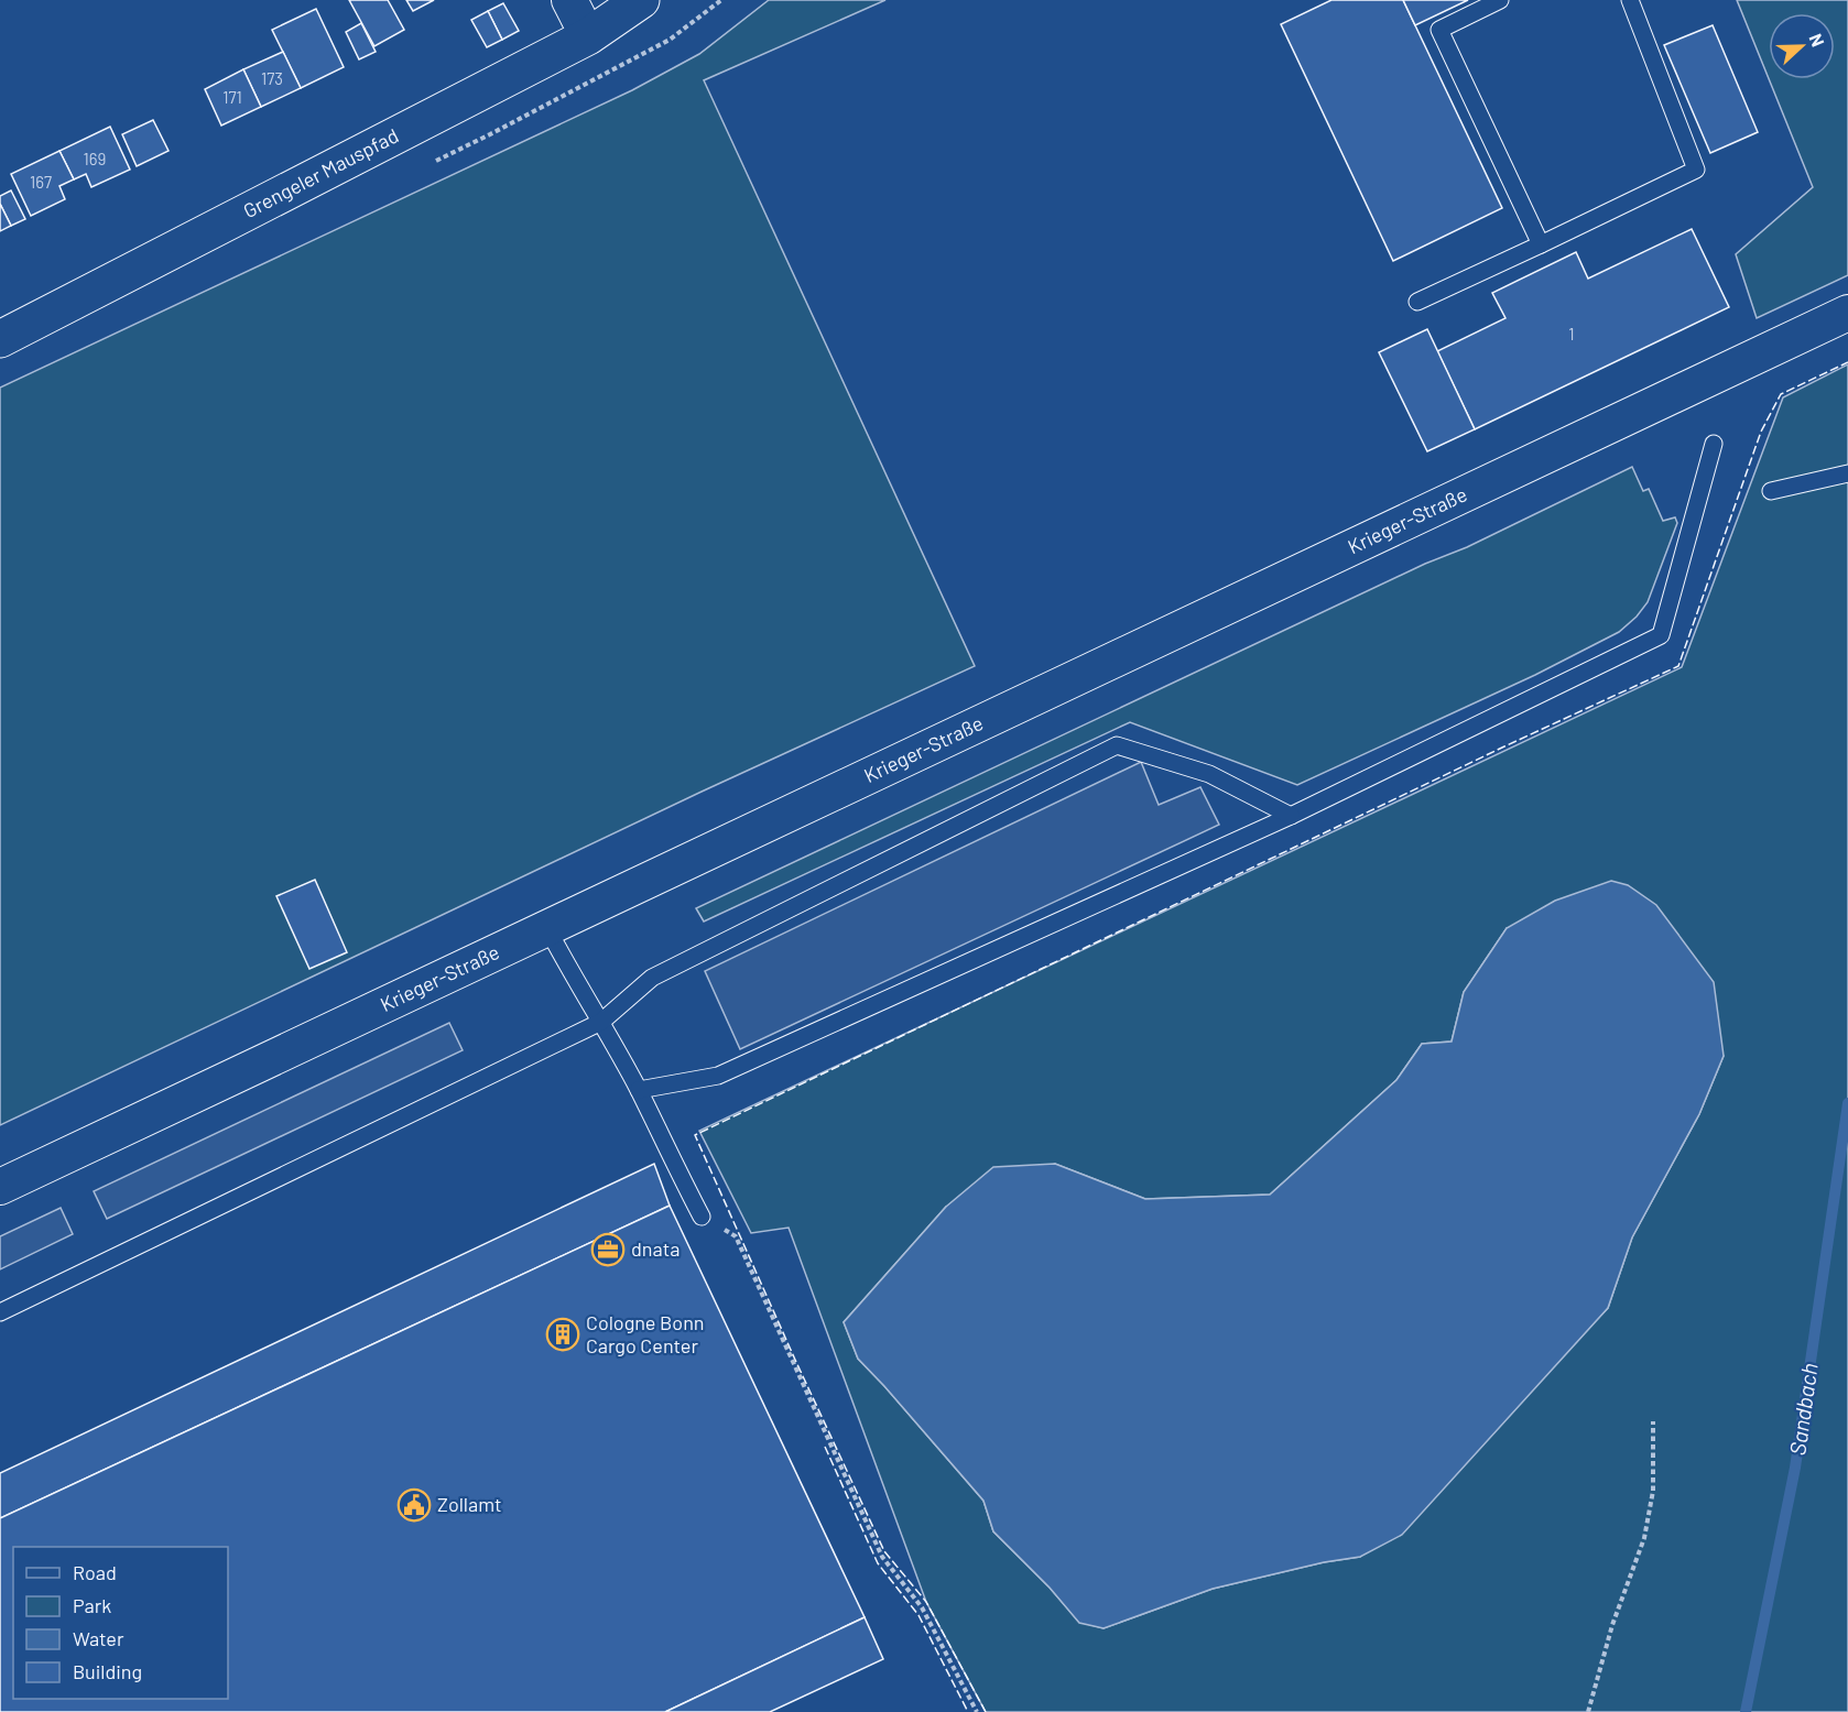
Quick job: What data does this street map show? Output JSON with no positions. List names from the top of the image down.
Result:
{
  "streets": {
    "main road": ["Grengeler Mauspfad"],
    "street": ["Krieger-Straße"]
  },
  "water": ["Sandbach"],
  "places": {
    "office": ["dnata"],
    "building": ["Cologne Bonn Cargo Center"],
    "public building": ["Zollamt"]
  },
  "house_numbers": [
    "173",
    "171",
    "169",
    "167",
    "1"
  ],
  "legend": [
    "Road",
    "Park",
    "Water",
    "Building"
  ],
  "north": "right"
}
